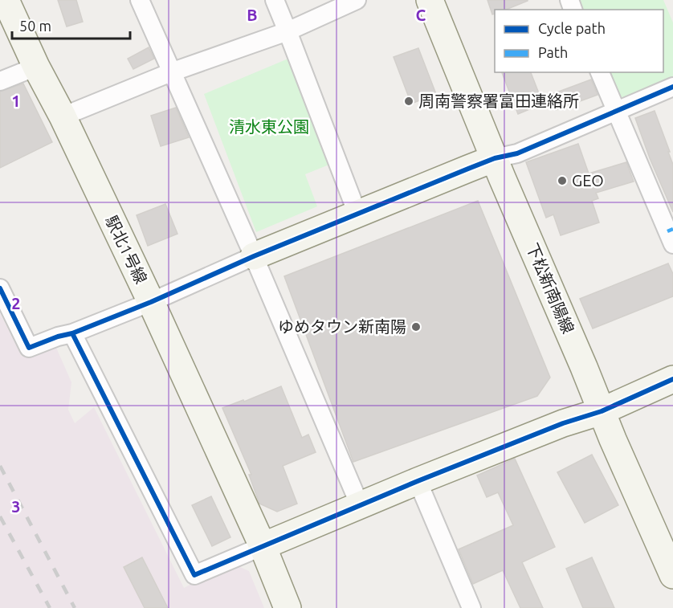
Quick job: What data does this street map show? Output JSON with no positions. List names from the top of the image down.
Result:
{
  "streets": {
    "street": ["駅北1号線", "下松新南陽線"]
  },
  "parks": ["清水東公園"],
  "places": ["周南警察署富田連絡所", "GEO", "ゆめタウン新南陽"],
  "legend": ["Cycle path", "Path"],
  "scale_bar": "50 m",
  "grid": {
    "columns": ["B", "C"],
    "rows": ["1", "2", "3"]
  }
}
